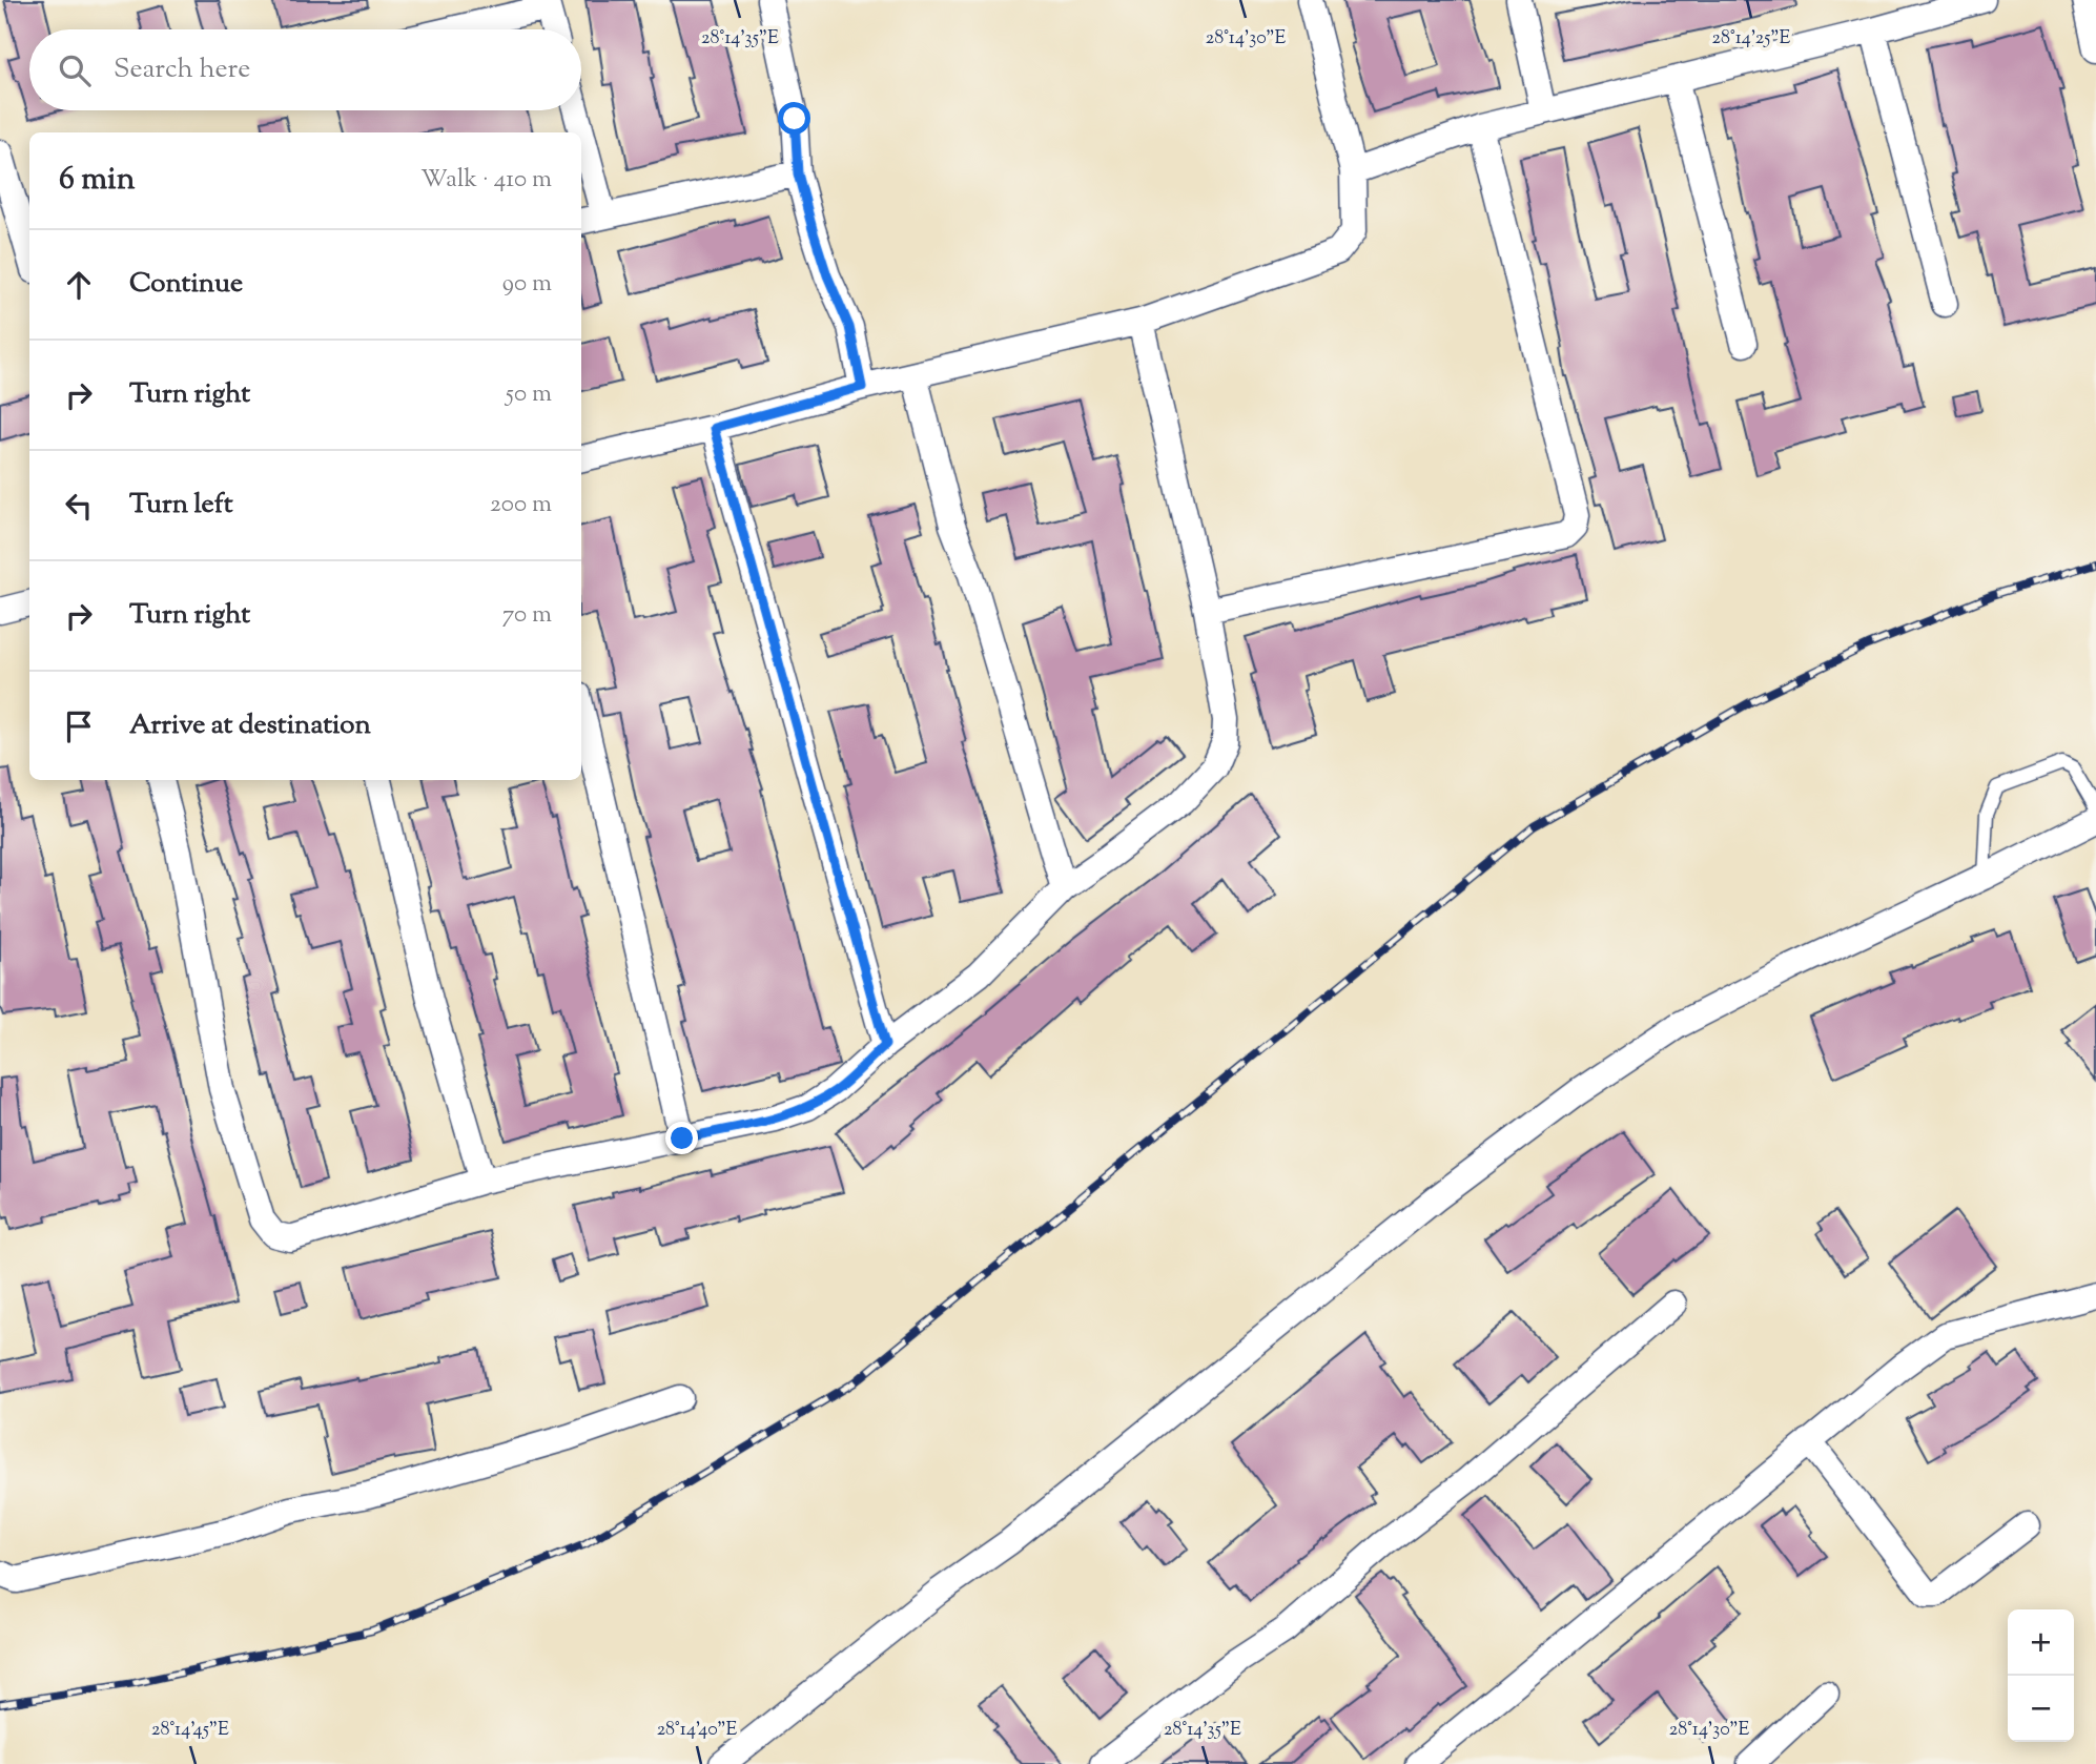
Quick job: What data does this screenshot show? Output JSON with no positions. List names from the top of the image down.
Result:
{
  "page": {
    "search": "Search here",
    "heading": ["6 min", "Walk · 410 m"],
    "list": [
      ["Continue", "90 m"],
      ["Turn right", "50 m"],
      ["Turn left", "200 m"],
      ["Turn right", "70 m"],
      "Arrive at destination"
    ],
    "map_buttons": ["+", "−"]
  },
  "coordinates": [
    "28°14'35\"E",
    "28°14'30\"E",
    "28°14'25\"E",
    "28°14'45\"E",
    "28°14'40\"E"
  ]
}
